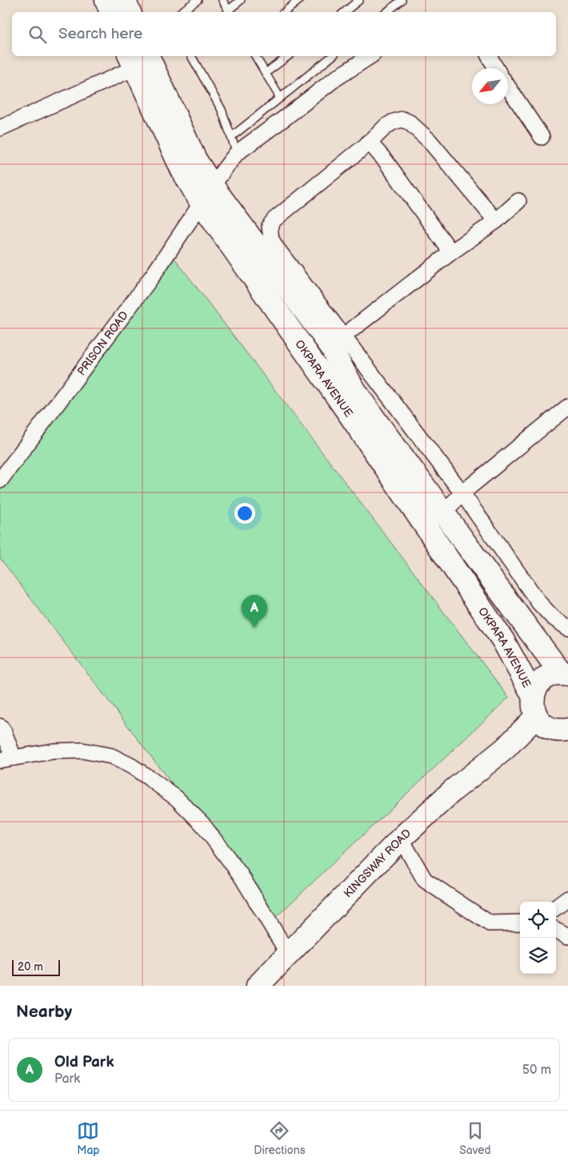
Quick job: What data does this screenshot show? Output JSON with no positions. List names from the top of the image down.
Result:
{
  "streets": {
    "main road": ["OKPARA AVENUE", "KINGSWAY ROAD"],
    "street": ["PRISON ROAD"]
  },
  "crossings": [
    ["PRISON ROAD", "OKPARA AVENUE"]
  ],
  "scale_bar": "20 m",
  "north": "bottom left",
  "page": {
    "search": "Search here",
    "pins": "A",
    "scale": "20 m",
    "heading": "Nearby",
    "list": [
      {
        "mark": "A",
        "name": "Old Park",
        "note": "Park",
        "value": "50 m"
      }
    ],
    "nav": ["Map", "Directions", "Saved"]
  }
}
